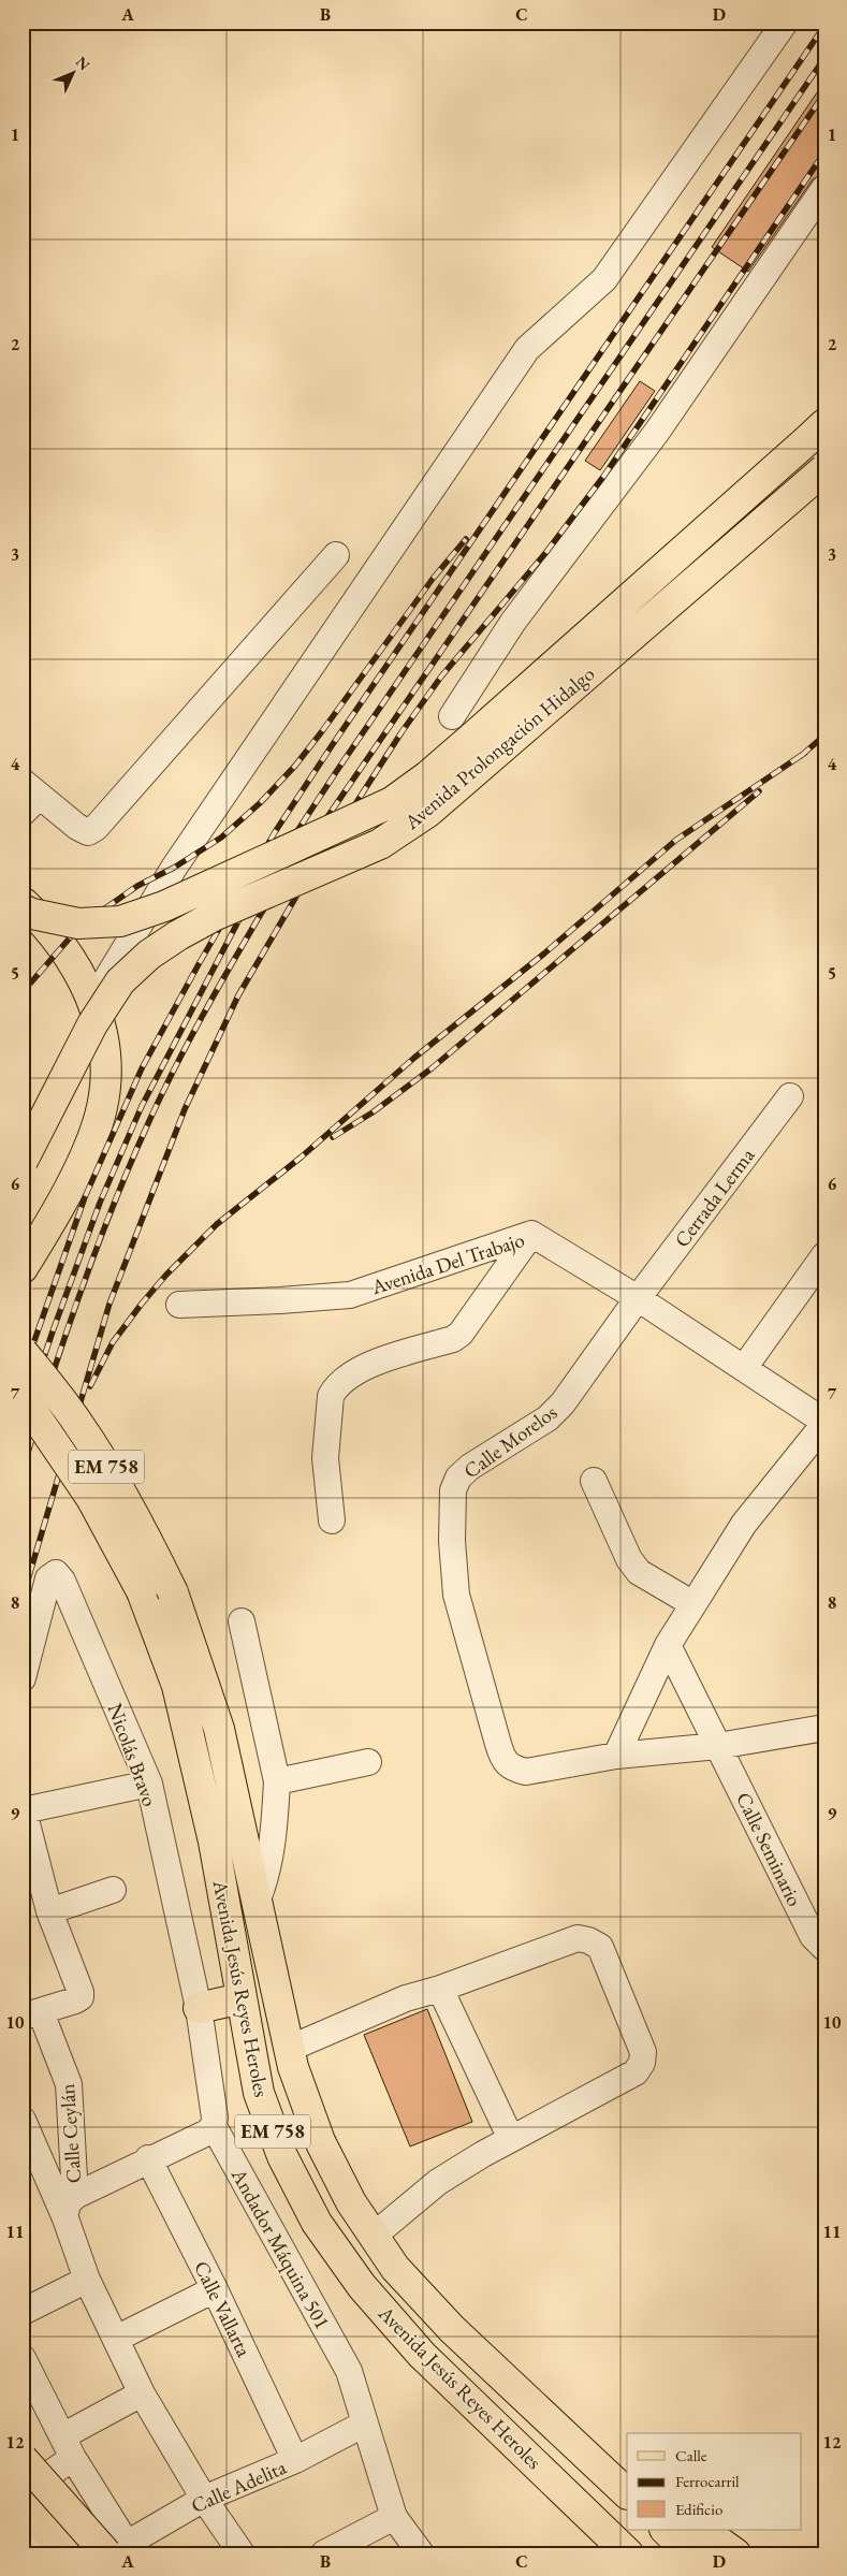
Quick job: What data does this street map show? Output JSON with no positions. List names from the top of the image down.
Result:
{
  "streets": {
    "main road": ["Avenida Prolongación Hidalgo", "EM 758", "Avenida Jesús Reyes Heroles"],
    "street": [
      "Cerrada Lerma",
      "Avenida Del Trabajo",
      "Calle Morelos",
      "Nicolás Bravo",
      "Calle Seminario",
      "Calle Ceylán",
      "Andador Máquina 501",
      "Calle Vallarta",
      "Calle Adelita"
    ]
  },
  "crossings": [
    ["Cerrada Lerma", "Avenida Del Trabajo"],
    ["Cerrada Lerma", "Calle Morelos"],
    ["Avenida Del Trabajo", "Calle Morelos"],
    ["Nicolás Bravo", "Andador Máquina 501"],
    ["Andador Máquina 501", "Calle Adelita"],
    ["Calle Vallarta", "Calle Adelita"]
  ],
  "legend": ["Calle", "Ferrocarril", "Edificio"],
  "north": "top right",
  "grid": {
    "columns": [
      "A",
      "B",
      "C",
      "D"
    ],
    "rows": [
      "1",
      "2",
      "3",
      "4",
      "5",
      "6",
      "7",
      "8",
      "9",
      "10",
      "11",
      "12"
    ]
  }
}
